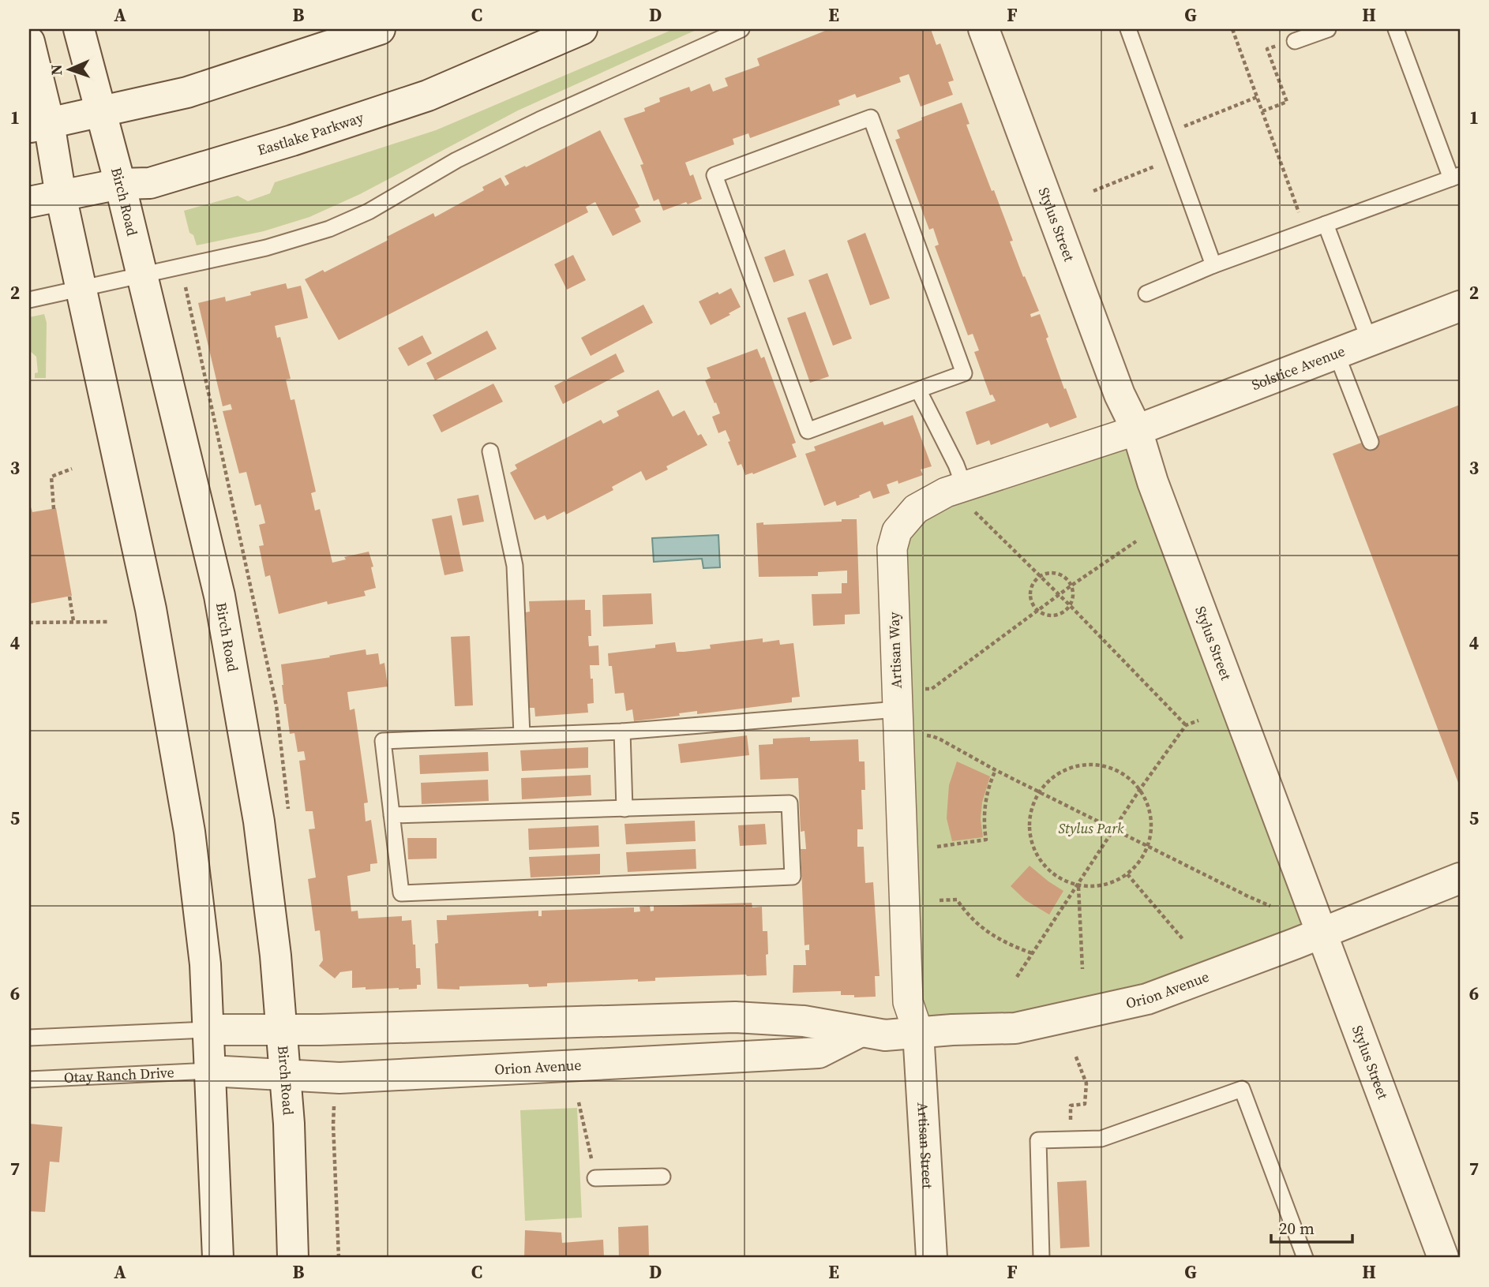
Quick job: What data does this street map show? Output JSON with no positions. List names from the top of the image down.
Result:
{
  "streets": {
    "street": [
      "Eastlake Parkway",
      "Birch Road",
      "Stylus Street",
      "Solstice Avenue",
      "Artisan Way",
      "Orion Avenue",
      "Artisan Street"
    ],
    "lane": ["Otay Ranch Drive"]
  },
  "crossings": [
    ["Eastlake Parkway", "Birch Road"],
    ["Birch Road", "Orion Avenue"],
    ["Stylus Street", "Solstice Avenue"],
    ["Stylus Street", "Artisan Way"],
    ["Stylus Street", "Orion Avenue"],
    ["Solstice Avenue", "Artisan Way"],
    ["Artisan Way", "Orion Avenue"],
    ["Artisan Way", "Artisan Street"],
    ["Orion Avenue", "Otay Ranch Drive"],
    ["Orion Avenue", "Artisan Street"]
  ],
  "parks": ["Stylus Park"],
  "scale_bar": "20 m",
  "north": "left",
  "grid": {
    "columns": [
      "A",
      "B",
      "C",
      "D",
      "E",
      "F",
      "G",
      "H"
    ],
    "rows": [
      "1",
      "2",
      "3",
      "4",
      "5",
      "6",
      "7"
    ]
  }
}
